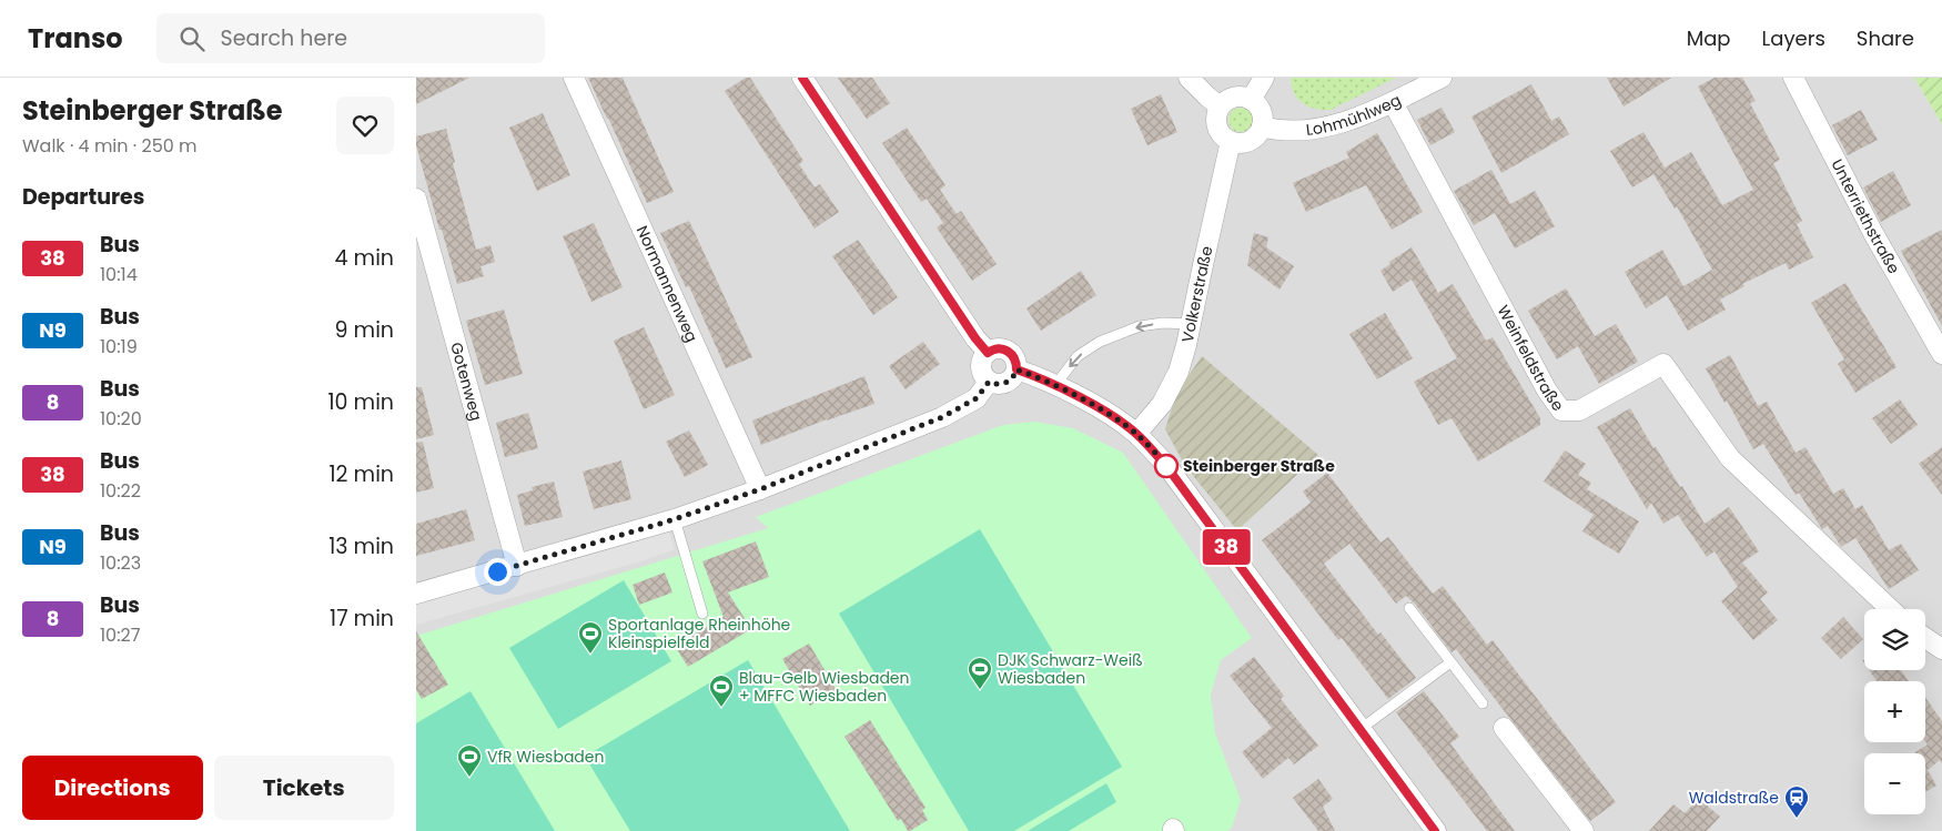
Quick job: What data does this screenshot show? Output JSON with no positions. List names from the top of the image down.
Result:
{
  "streets": {
    "street": [
      "Lohmühlweg",
      "Unterriethstraße",
      "Normannenweg",
      "Volkerstraße",
      "Weinfeldstraße",
      "Gotenweg"
    ]
  },
  "crossings": [
    ["Lohmühlweg", "Volkerstraße"],
    ["Lohmühlweg", "Weinfeldstraße"]
  ],
  "places": {
    "other": ["Steinberger Straße"],
    "sports": [
      "Sportanlage Rheinhöhe Kleinspielfeld",
      "DJK Schwarz-Weiß Wiesbaden",
      "Blau-Gelb Wiesbaden + MFFC Wiesbaden",
      "VfR Wiesbaden"
    ],
    "station": ["Waldstraße"]
  },
  "lines": ["bus line 38"],
  "page": {
    "header": "Transo",
    "search": "Search here",
    "nav": ["Map", "Layers", "Share"],
    "heading": [
      ["Steinberger Straße", "Walk · 4 min · 250 m"],
      "Departures"
    ],
    "on_map": "38",
    "list": [
      {
        "mark": "38",
        "name": "Bus",
        "note": "10:14",
        "value": "4 min"
      },
      {
        "mark": "N9",
        "name": "Bus",
        "note": "10:19",
        "value": "9 min"
      },
      {
        "mark": "8",
        "name": "Bus",
        "note": "10:20",
        "value": "10 min"
      },
      {
        "mark": "38",
        "name": "Bus",
        "note": "10:22",
        "value": "12 min"
      },
      {
        "mark": "N9",
        "name": "Bus",
        "note": "10:23",
        "value": "13 min"
      },
      {
        "mark": "8",
        "name": "Bus",
        "note": "10:27",
        "value": "17 min"
      }
    ],
    "map_buttons": ["+", "−"],
    "buttons": ["Directions", "Tickets"]
  }
}
